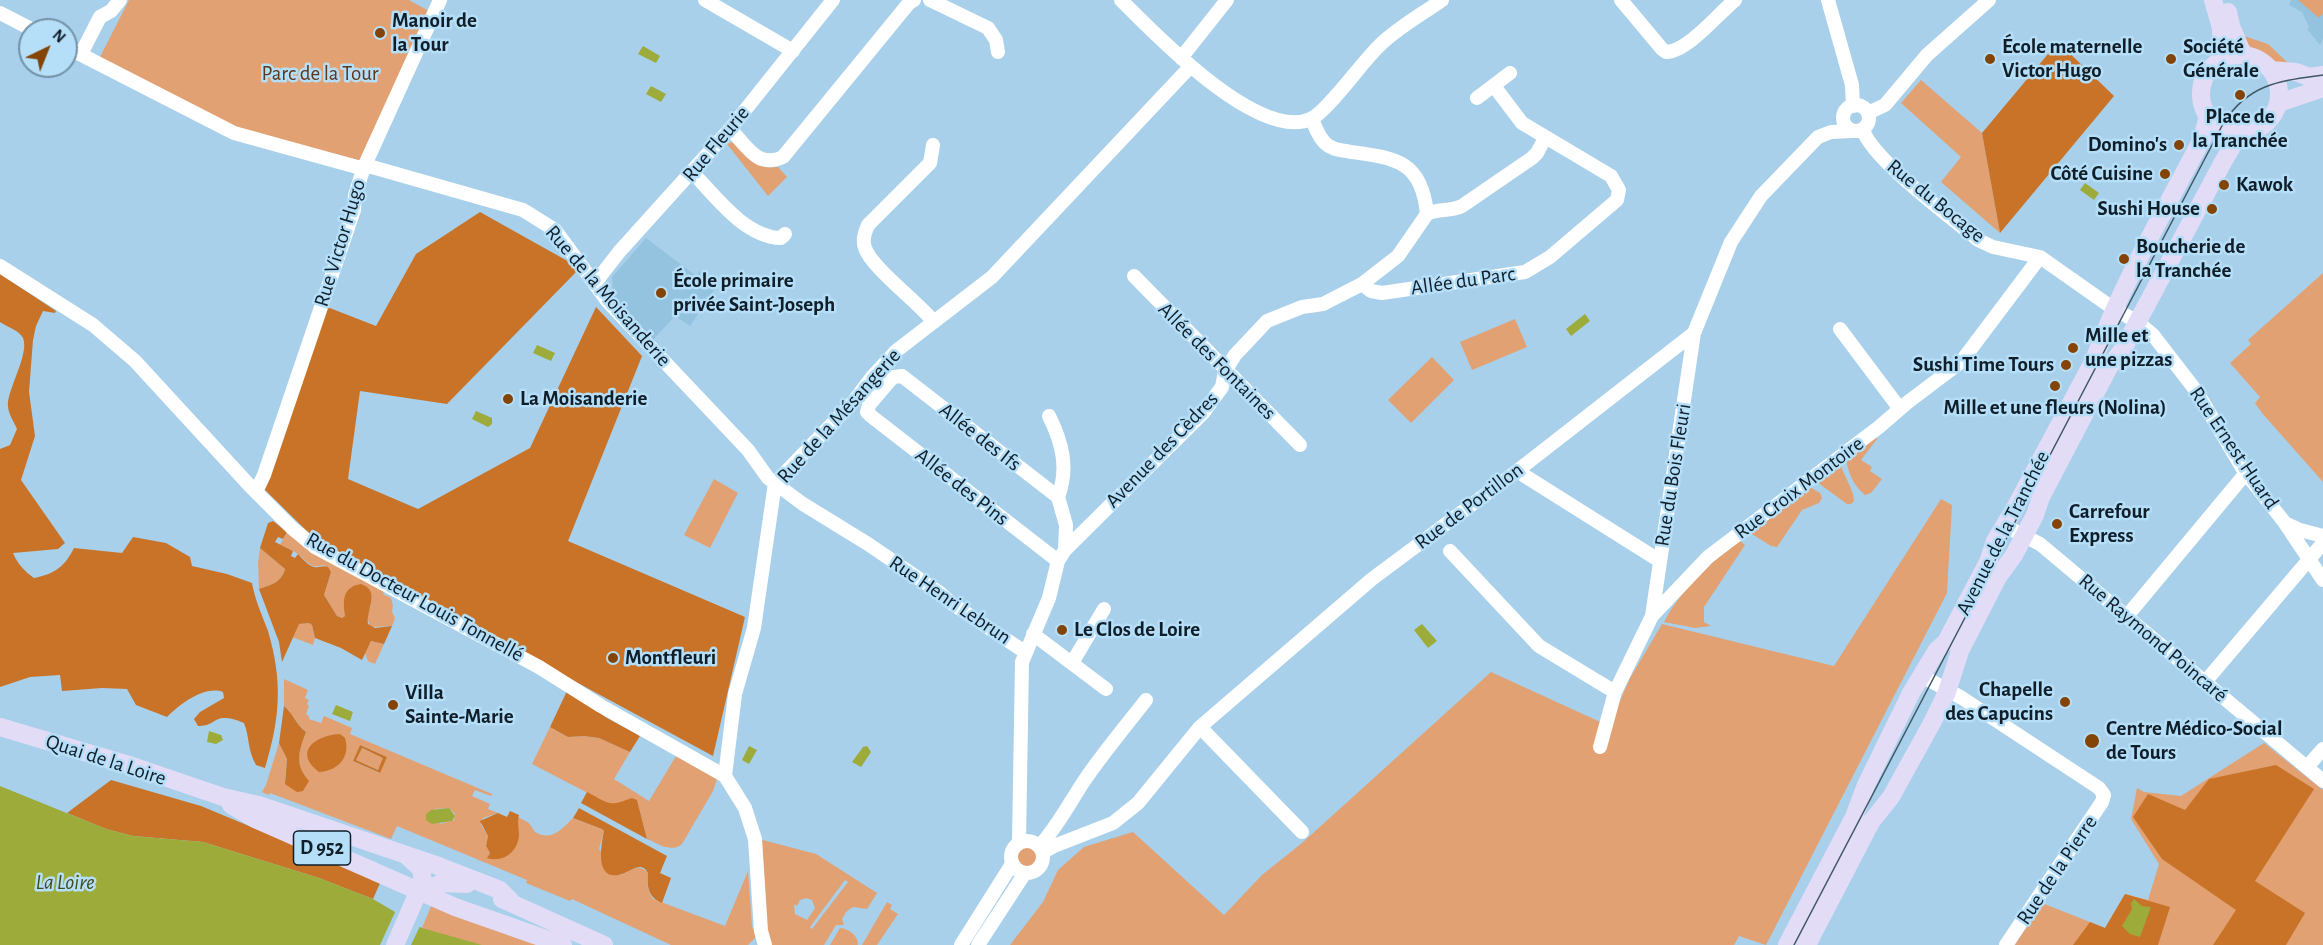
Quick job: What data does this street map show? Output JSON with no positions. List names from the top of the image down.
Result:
{
  "streets": {
    "main road": ["Avenue de la Tranchée", "Quai de la Loire", "D 952"],
    "street": [
      "Rue Fleurie",
      "Rue du Bocage",
      "Rue Victor Hugo",
      "Allée du Parc",
      "Rue de la Moisanderie",
      "Allée des Fontaines",
      "Rue de la Mésangerie",
      "Allée des Ifs",
      "Rue Ernest Huard",
      "Avenue des Cèdres",
      "Rue du Bois Fleuri",
      "Allée des Pins",
      "Rue Croix Montoire",
      "Rue de Portillon",
      "Rue du Docteur Louis Tonnellé",
      "Rue Henri Lebrun",
      "Rue Raymond Poincaré",
      "Rue de la Pierre"
    ]
  },
  "crossings": [
    ["Rue Fleurie", "Rue de la Moisanderie"],
    ["Rue du Bocage", "Rue Ernest Huard"],
    ["Rue du Bocage", "Rue Croix Montoire"],
    ["Rue du Bocage", "Rue de Portillon"],
    ["Rue du Bocage", "Avenue de la Tranchée"],
    ["Rue Victor Hugo", "Rue de la Moisanderie"],
    ["Rue Victor Hugo", "Rue du Docteur Louis Tonnellé"],
    ["Allée du Parc", "Avenue des Cèdres"],
    ["Rue de la Moisanderie", "Rue de la Mésangerie"],
    ["Rue de la Moisanderie", "Rue Henri Lebrun"],
    ["Allée des Fontaines", "Avenue des Cèdres"],
    ["Rue de la Mésangerie", "Rue du Docteur Louis Tonnellé"],
    ["Rue de la Mésangerie", "Rue Henri Lebrun"],
    ["Allée des Ifs", "Allée des Pins"],
    ["Rue Ernest Huard", "Avenue de la Tranchée"],
    ["Avenue des Cèdres", "Allée des Pins"],
    ["Rue du Bois Fleuri", "Rue Croix Montoire"],
    ["Rue du Bois Fleuri", "Rue de Portillon"],
    ["Rue de Portillon", "Rue Henri Lebrun"],
    ["Avenue de la Tranchée", "Rue Raymond Poincaré"],
    ["Avenue de la Tranchée", "Rue de la Pierre"]
  ],
  "water": ["La Loire"],
  "parks": ["Parc de la Tour"],
  "places": [
    "Manoir de la Tour",
    "École maternelle Victor Hugo",
    "Société Générale",
    "Place de la Tranchée",
    "Domino's",
    "Côté Cuisine",
    "Kawok",
    "Sushi House",
    "Boucherie de la Tranchée",
    "École primaire privée Saint-Joseph",
    "Mille et une pizzas",
    "Sushi Time Tours",
    "Mille et une fleurs (Nolina)",
    "La Moisanderie",
    "Carrefour Express",
    "Le Clos de Loire",
    "Montfleuri",
    "Chapelle des Capucins",
    "Villa Sainte-Marie",
    "Centre Médico-Social de Tours"
  ],
  "north": "top right"
}
